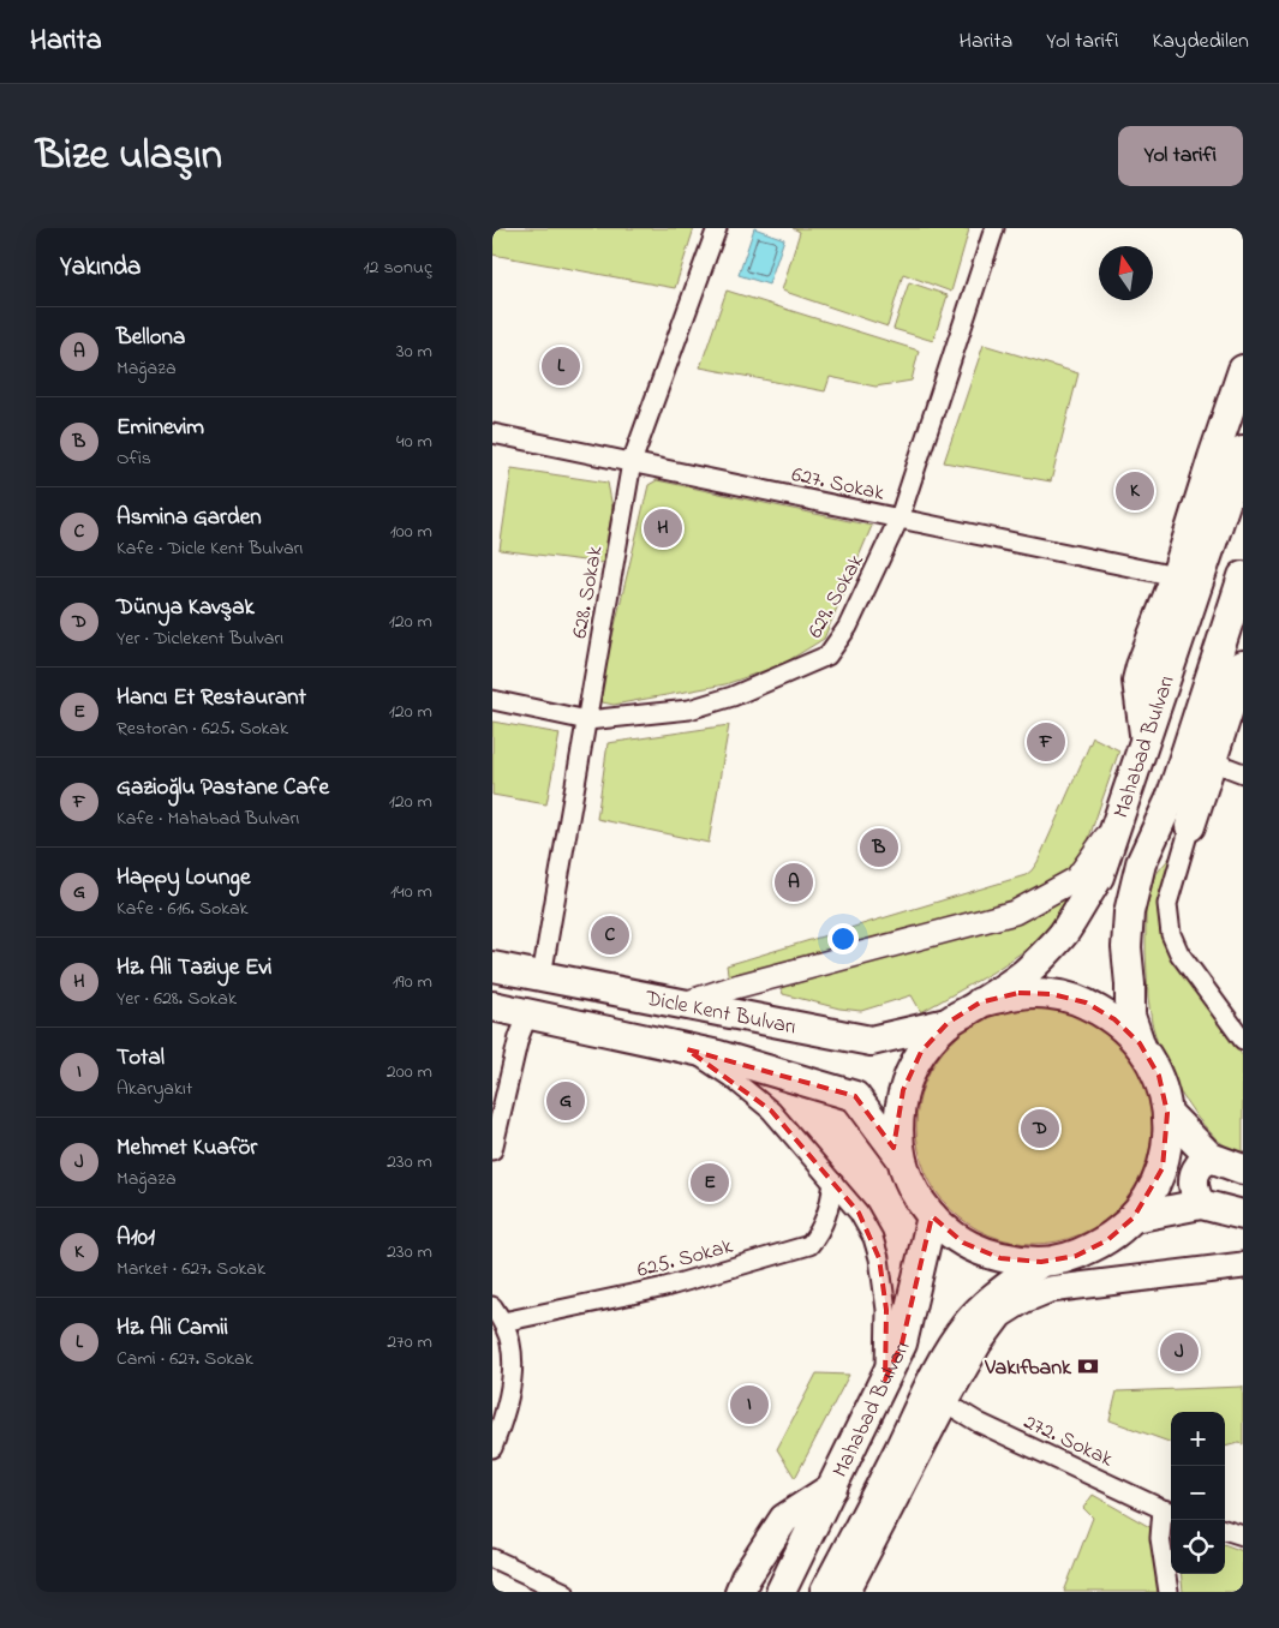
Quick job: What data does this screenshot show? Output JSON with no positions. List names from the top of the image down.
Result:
{
  "streets": {
    "main road": ["Mahabad Bulvarı", "Dicle Kent Bulvarı"],
    "street": [
      "627. Sokak",
      "628. Sokak",
      "629. Sokak",
      "625. Sokak",
      "272. Sokak"
    ]
  },
  "crossings": [
    ["627. Sokak", "628. Sokak"],
    ["627. Sokak", "629. Sokak"],
    ["628. Sokak", "629. Sokak"],
    ["628. Sokak", "Dicle Kent Bulvarı"],
    ["Mahabad Bulvarı", "Dicle Kent Bulvarı"]
  ],
  "places": {
    "bank": ["Vakıfbank"]
  },
  "north": "top",
  "page": {
    "header": "Harita",
    "nav": ["Harita", "Yol tarifi", "Kaydedilen"],
    "title": "Bize ulaşın",
    "buttons": "Yol tarifi",
    "heading": ["Yakında", "12 sonuç"],
    "list": [
      {
        "mark": "A",
        "name": "Bellona",
        "note": "Mağaza",
        "value": "30 m"
      },
      {
        "mark": "B",
        "name": "Eminevim",
        "note": "Ofis",
        "value": "40 m"
      },
      {
        "mark": "C",
        "name": "Asmina Garden",
        "note": "Kafe · Dicle Kent Bulvarı",
        "value": "100 m"
      },
      {
        "mark": "D",
        "name": "Dünya Kavşak",
        "note": "Yer · Diclekent Bulvarı",
        "value": "120 m"
      },
      {
        "mark": "E",
        "name": "Hancı Et Restaurant",
        "note": "Restoran · 625. Sokak",
        "value": "120 m"
      },
      {
        "mark": "F",
        "name": "Gazioğlu Pastane Cafe",
        "note": "Kafe · Mahabad Bulvarı",
        "value": "120 m"
      },
      {
        "mark": "G",
        "name": "Happy Lounge",
        "note": "Kafe · 616. Sokak",
        "value": "140 m"
      },
      {
        "mark": "H",
        "name": "Hz. Ali Taziye Evi",
        "note": "Yer · 628. Sokak",
        "value": "190 m"
      },
      {
        "mark": "I",
        "name": "Total",
        "note": "Akaryakıt",
        "value": "200 m"
      },
      {
        "mark": "J",
        "name": "Mehmet Kuaför",
        "note": "Mağaza",
        "value": "230 m"
      },
      {
        "mark": "K",
        "name": "A101",
        "note": "Market · 627. Sokak",
        "value": "230 m"
      },
      {
        "mark": "L",
        "name": "Hz. Ali Camii",
        "note": "Cami · 627. Sokak",
        "value": "270 m"
      }
    ],
    "pins": [
      "L",
      "K",
      "H",
      "F",
      "B",
      "A",
      "C",
      "G",
      "D",
      "E",
      "J",
      "I"
    ],
    "map_buttons": ["+", "−"]
  }
}
